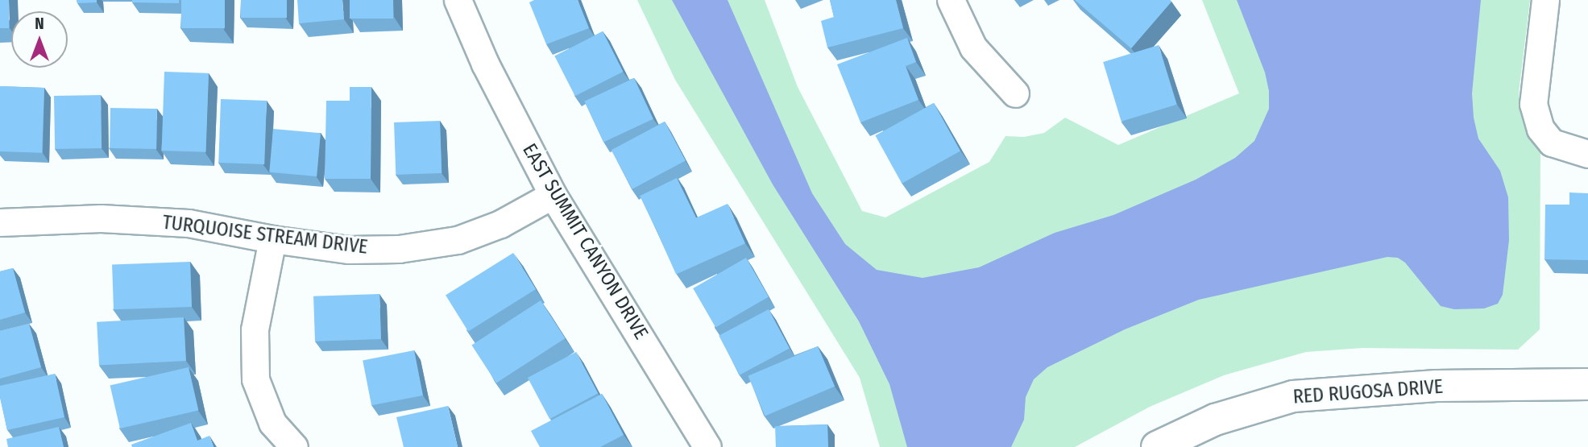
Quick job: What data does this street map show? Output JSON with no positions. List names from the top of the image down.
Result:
{
  "streets": {
    "street": ["TURQUOISE STREAM DRIVE", "EAST SUMMIT CANYON DRIVE", "RED RUGOSA DRIVE"]
  },
  "crossings": [
    ["TURQUOISE STREAM DRIVE", "EAST SUMMIT CANYON DRIVE"]
  ],
  "north": "top"
}
